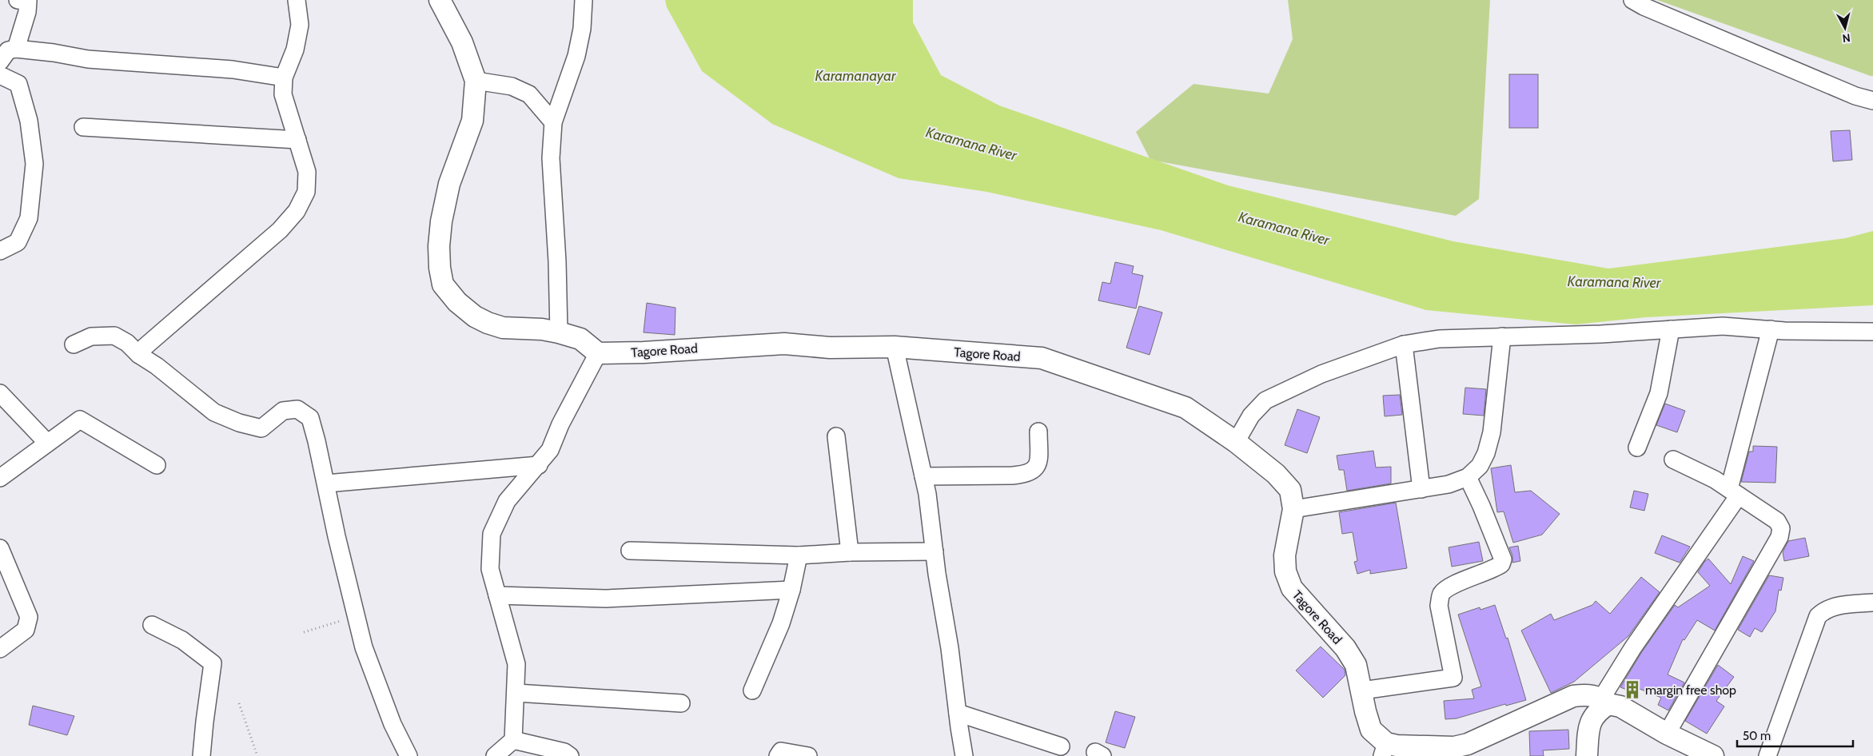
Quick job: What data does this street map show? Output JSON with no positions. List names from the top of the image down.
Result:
{
  "streets": {
    "street": ["Tagore Road"]
  },
  "water": ["Karamanayar", "Karamana River"],
  "places": {
    "building": ["margin free shop"]
  },
  "scale_bar": "50 m",
  "north": "bottom"
}
